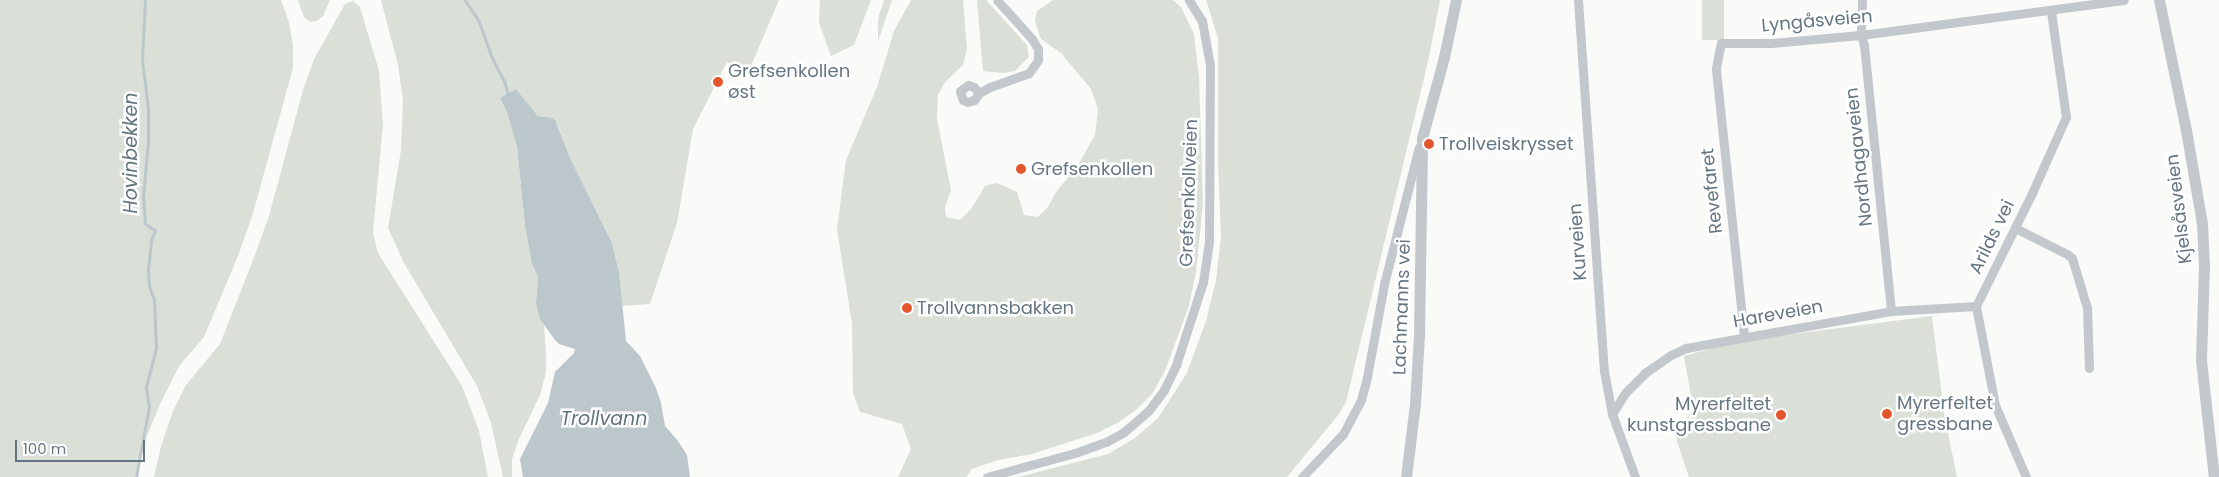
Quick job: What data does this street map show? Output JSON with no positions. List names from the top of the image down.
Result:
{
  "streets": {
    "street": [
      "Lyngåsveien",
      "Nordhagaveien",
      "Revefaret",
      "Grefsenkollveien",
      "Kjelsåsveien",
      "Arilds vei",
      "Kurveien",
      "Lachmanns vei",
      "Hareveien"
    ]
  },
  "crossings": [
    ["Lyngåsveien", "Nordhagaveien"],
    ["Lyngåsveien", "Revefaret"],
    ["Lyngåsveien", "Arilds vei"],
    ["Nordhagaveien", "Hareveien"],
    ["Revefaret", "Hareveien"],
    ["Arilds vei", "Hareveien"],
    ["Kurveien", "Hareveien"]
  ],
  "water": ["Hovinbekken", "Trollvann"],
  "places": [
    "Grefsenkollen øst",
    "Trollveiskrysset",
    "Grefsenkollen",
    "Trollvannsbakken",
    "Myrerfeltet gressbane",
    "Myrerfeltet kunstgressbane"
  ],
  "scale_bar": "100 m"
}
